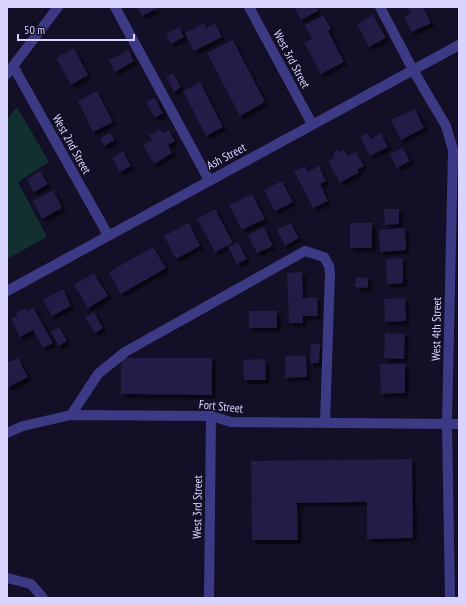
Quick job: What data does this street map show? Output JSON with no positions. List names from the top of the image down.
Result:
{
  "streets": {
    "street": [
      "West 3rd Street",
      "West 2nd Street",
      "Ash Street",
      "West 4th Street",
      "Fort Street"
    ]
  },
  "crossings": [
    ["West 3rd Street", "Ash Street"],
    ["West 3rd Street", "Fort Street"],
    ["West 2nd Street", "Ash Street"],
    ["Ash Street", "West 4th Street"],
    ["West 4th Street", "Fort Street"]
  ],
  "scale_bar": "50 m"
}
